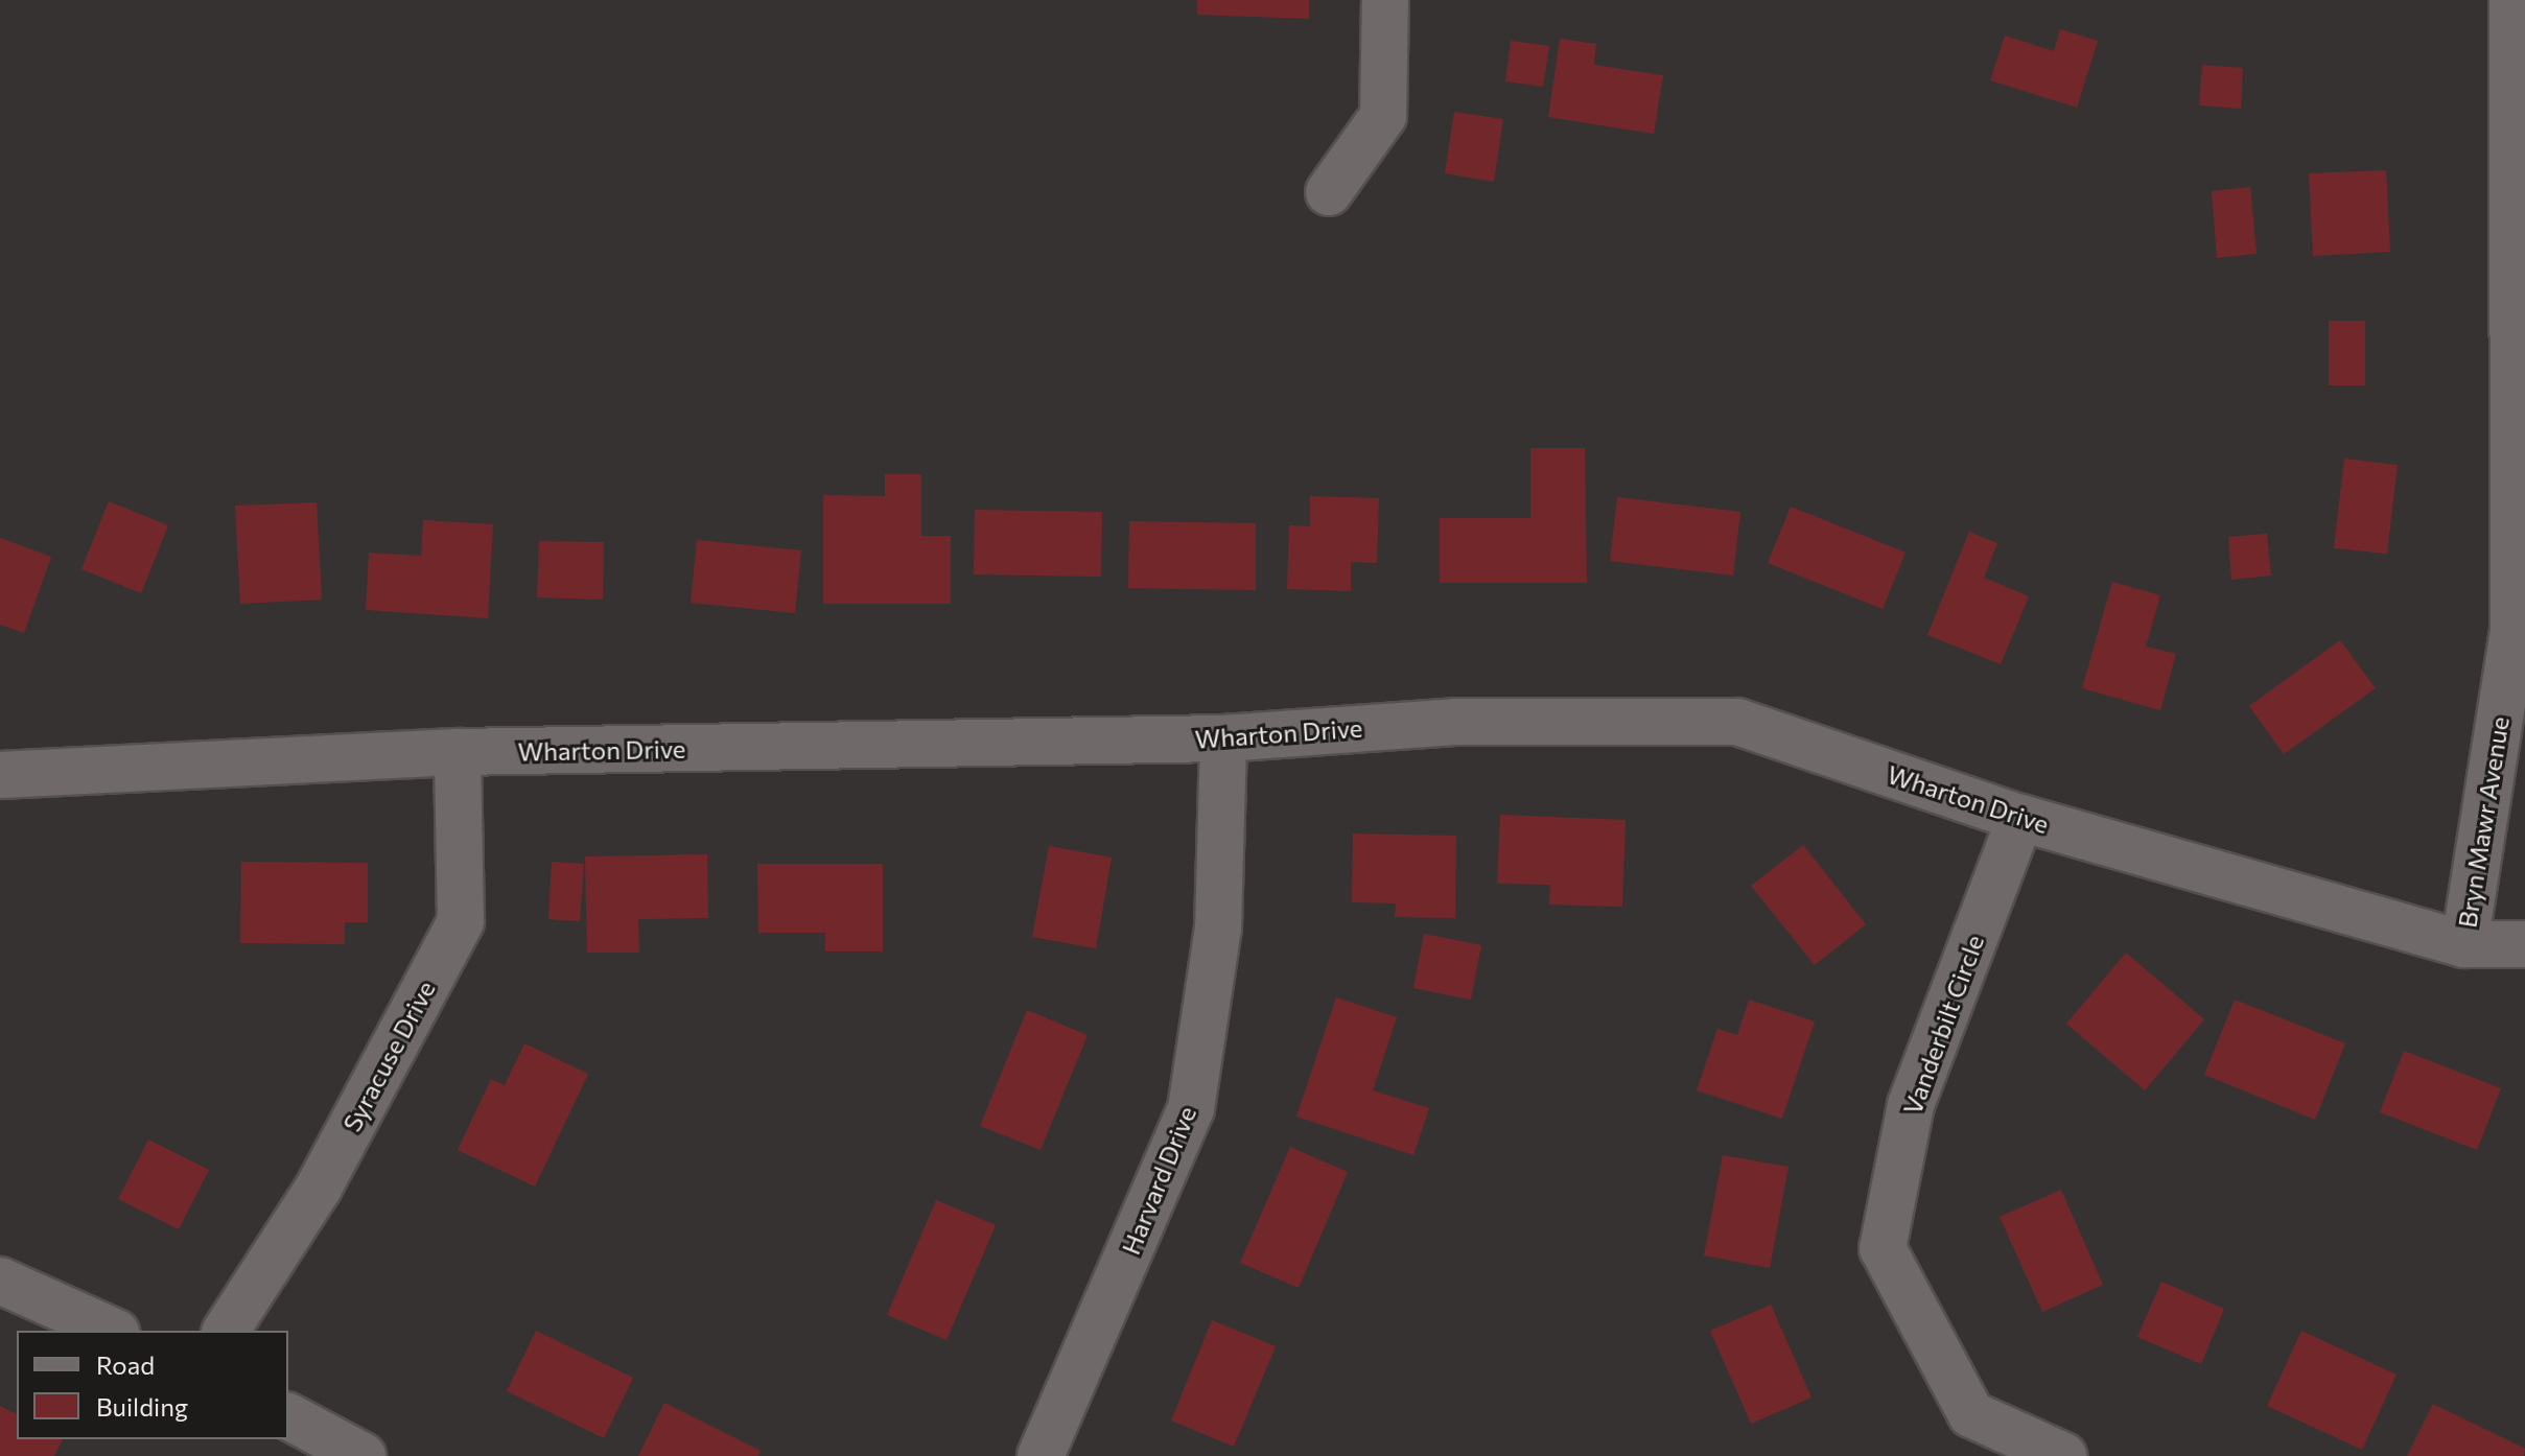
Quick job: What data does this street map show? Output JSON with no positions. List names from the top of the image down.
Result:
{
  "streets": {
    "street": [
      "Wharton Drive",
      "Bryn Mawr Avenue",
      "Vanderbilt Circle",
      "Syracuse Drive",
      "Harvard Drive"
    ]
  },
  "crossings": [
    ["Wharton Drive", "Bryn Mawr Avenue"],
    ["Wharton Drive", "Vanderbilt Circle"],
    ["Wharton Drive", "Syracuse Drive"],
    ["Wharton Drive", "Harvard Drive"]
  ],
  "legend": ["Road", "Building"]
}
